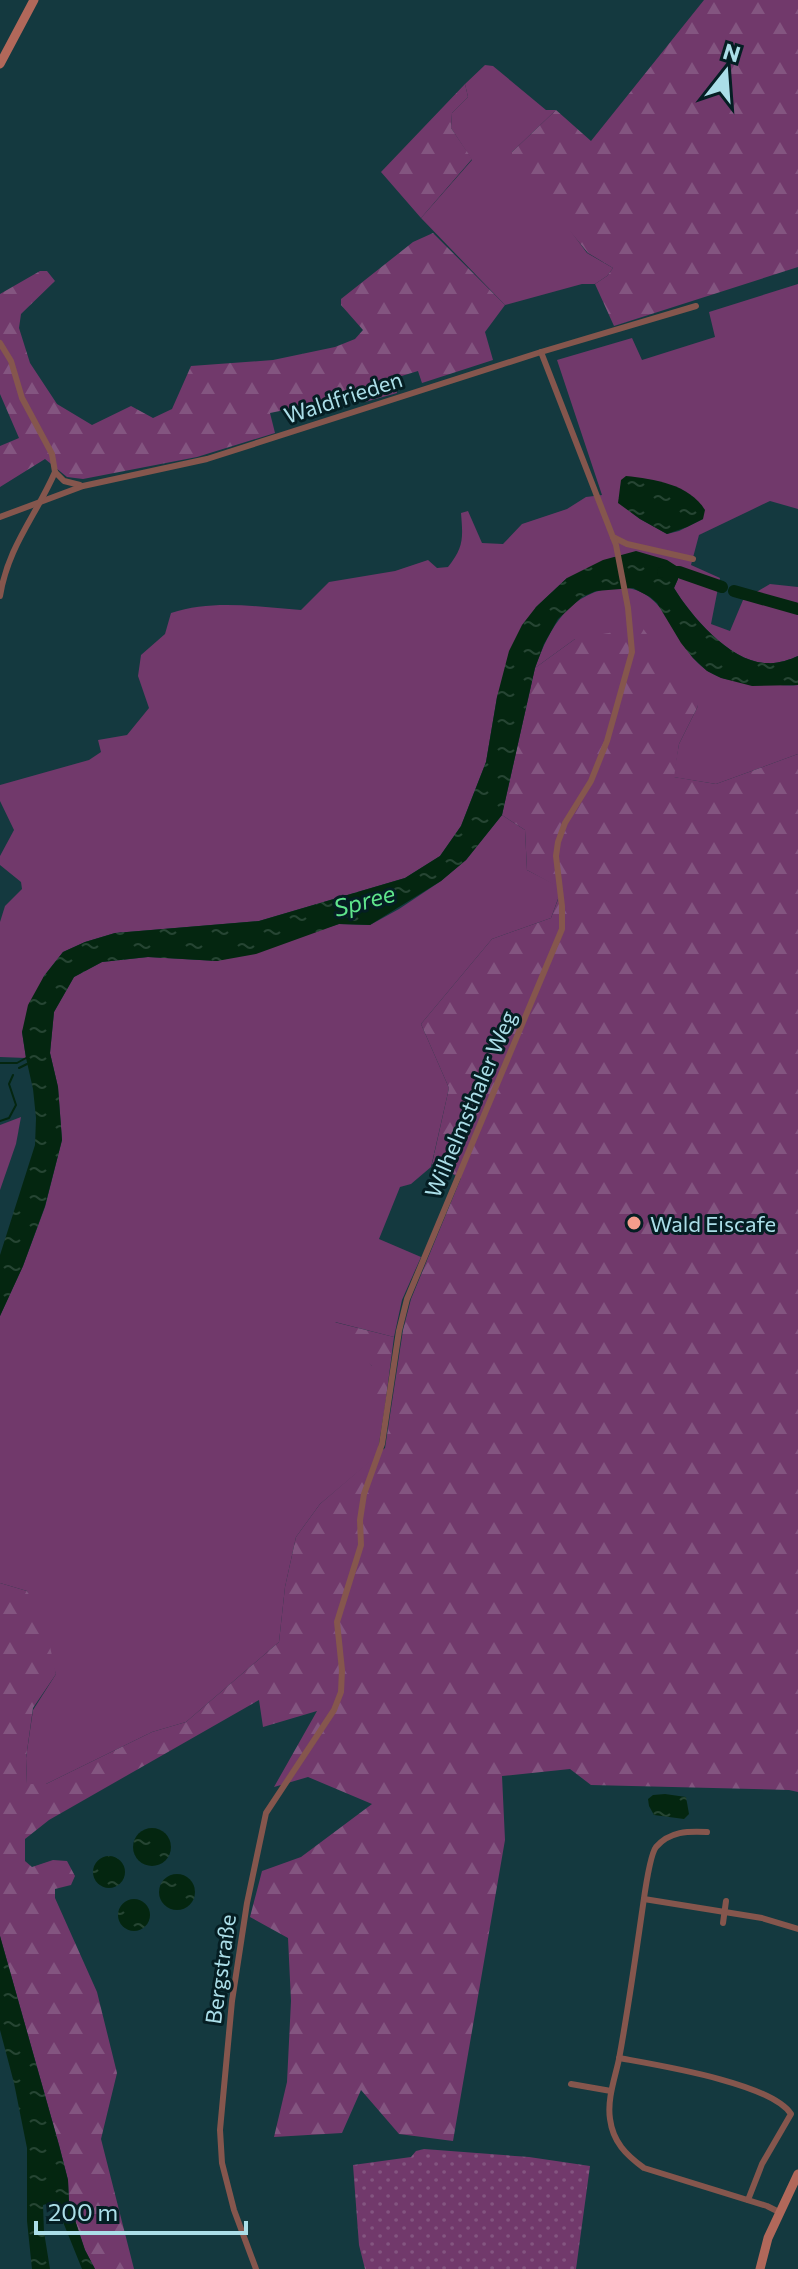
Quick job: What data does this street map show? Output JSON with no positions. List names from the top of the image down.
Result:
{
  "streets": {
    "street": ["Waldfrieden", "Wilhelmsthaler Weg", "Bergstraße"]
  },
  "crossings": [
    ["Waldfrieden", "Wilhelmsthaler Weg"],
    ["Wilhelmsthaler Weg", "Bergstraße"]
  ],
  "water": ["Spree"],
  "places": ["Wald Eiscafe"],
  "scale_bar": "200 m",
  "north": "top"
}
